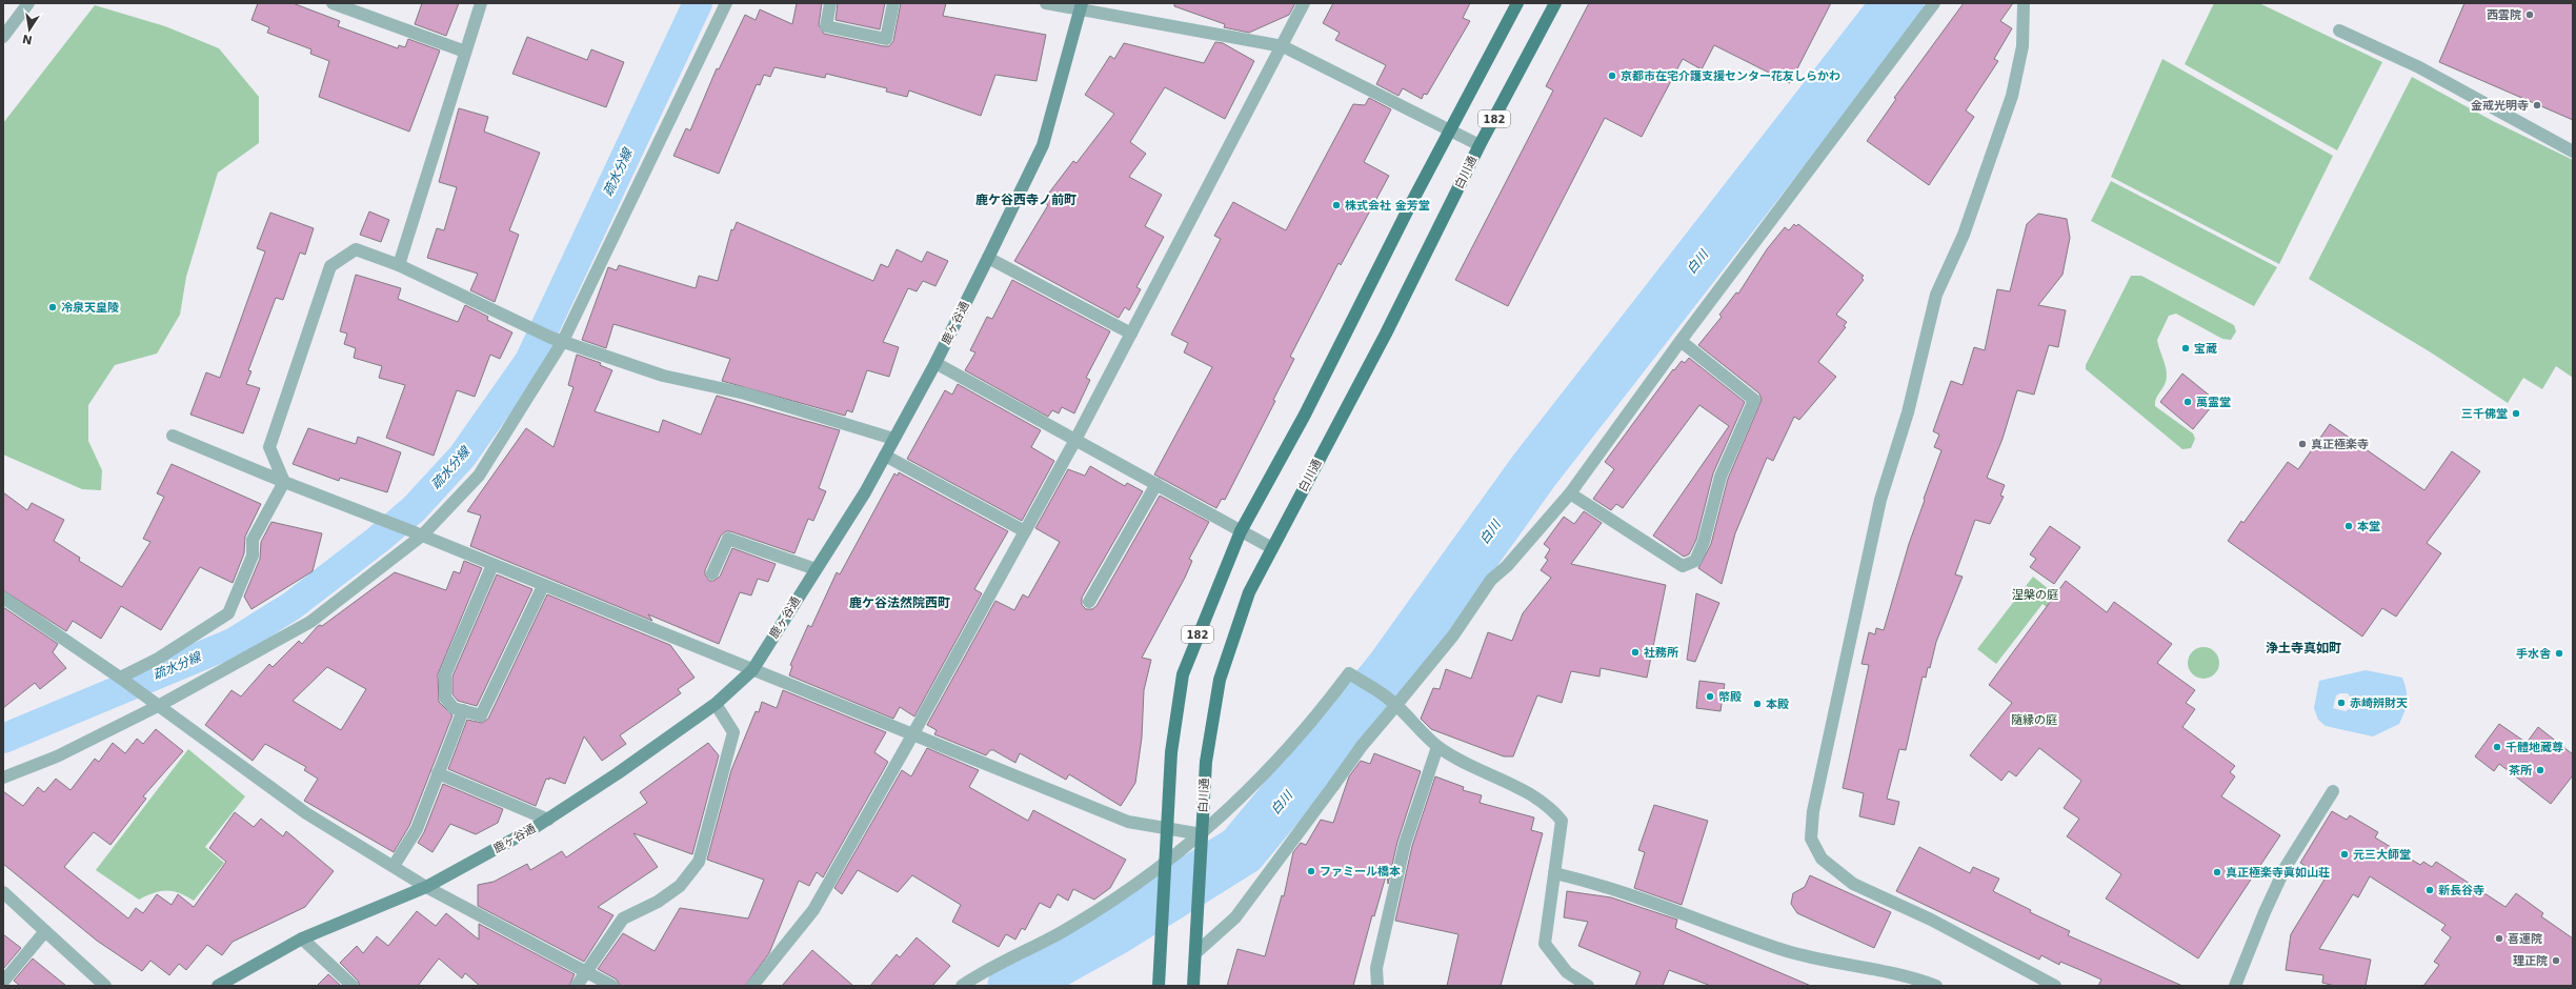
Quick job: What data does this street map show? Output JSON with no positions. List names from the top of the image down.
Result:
{
  "streets": {
    "main road": ["182", "白川通"],
    "street": ["鹿ヶ谷通"]
  },
  "districts": ["鹿ケ谷西寺ノ前町", "鹿ケ谷法然院西町", "浄土寺真如町"],
  "water": ["疏水分線", "白川"],
  "parks": ["涅槃の庭", "隨縁の庭"],
  "places": [
    "西雲院",
    "京都市在宅介護支援センター花友しらかわ",
    "金戒光明寺",
    "株式会社 金芳堂",
    "冷泉天皇陵",
    "宝蔵",
    "萬霊堂",
    "三千佛堂",
    "真正極楽寺",
    "本堂",
    "社務所",
    "手水舎",
    "幣殿",
    "赤崎辨財天",
    "本殿",
    "千體地蔵尊",
    "茶所",
    "元三大師堂",
    "ファミール橋本",
    "真正極楽寺眞如山荘",
    "新長谷寺",
    "喜運院",
    "理正院"
  ],
  "north": "bottom"
}
